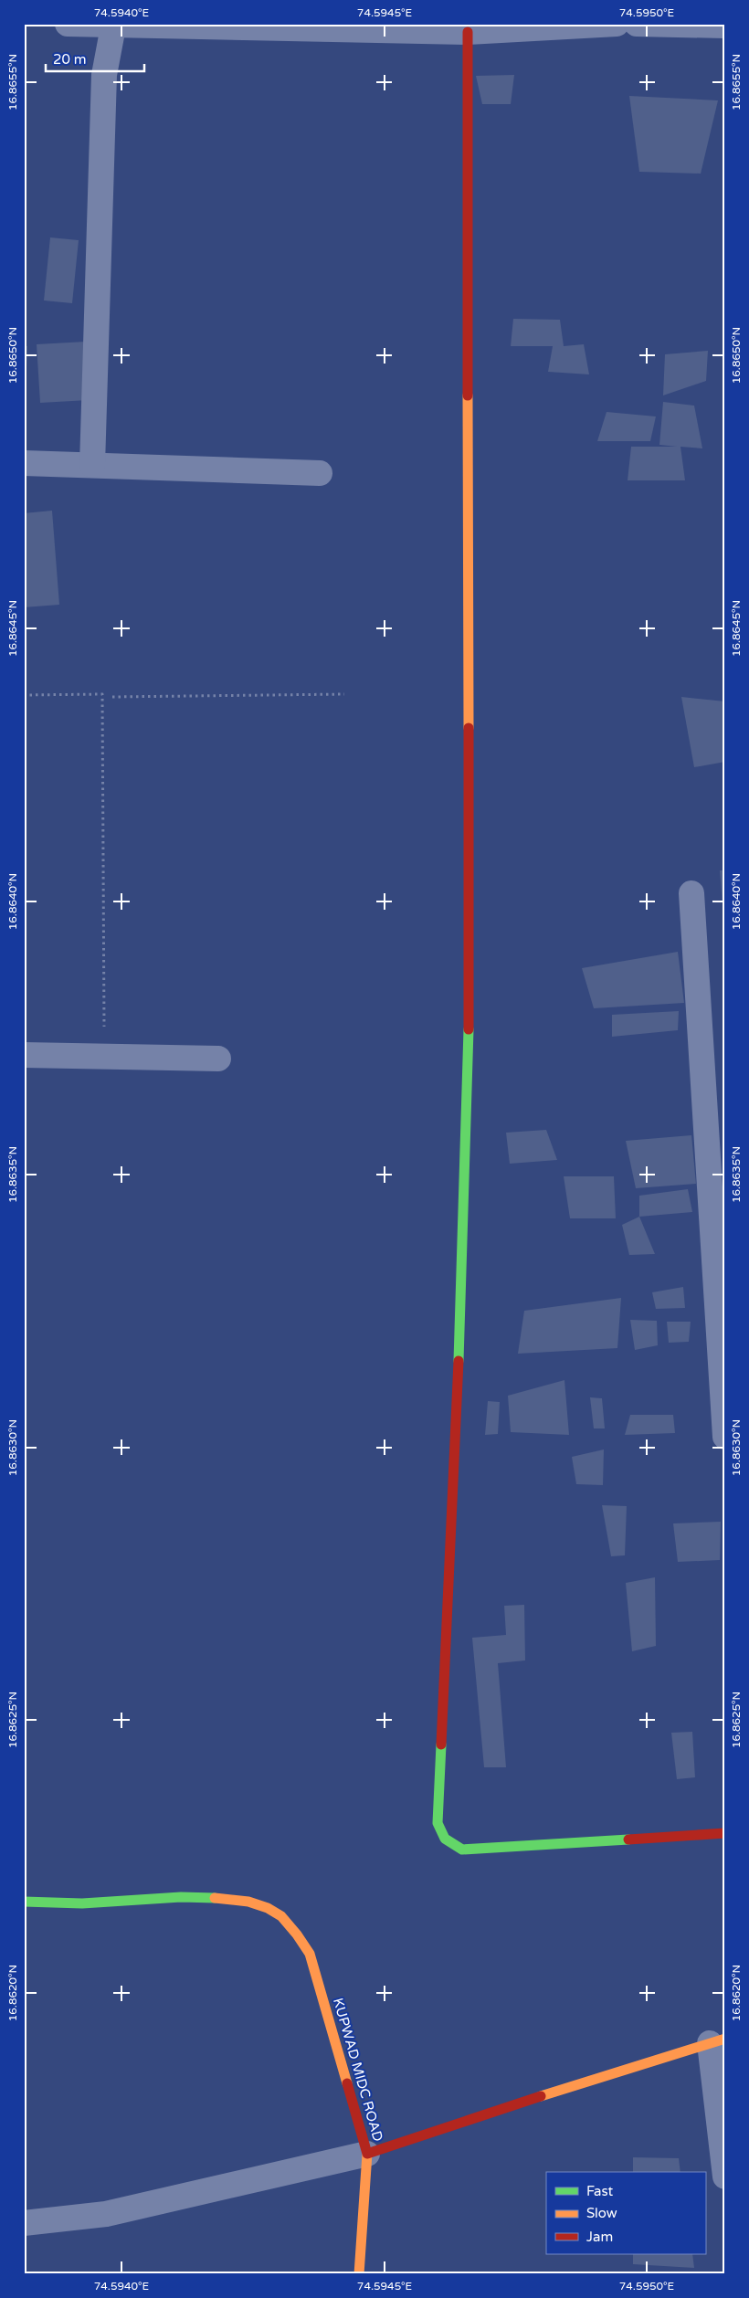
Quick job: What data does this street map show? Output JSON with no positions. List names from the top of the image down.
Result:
{
  "streets": {
    "street": ["KUPWAD MIDC ROAD"]
  },
  "legend": ["Fast", "Slow", "Jam"],
  "scale_bar": "20 m",
  "coordinates": [
    "74.5940°E",
    "74.5945°E",
    "74.5950°E",
    "16.8655°N",
    "16.8650°N",
    "16.8645°N",
    "16.8640°N",
    "16.8635°N",
    "16.8630°N",
    "16.8625°N",
    "16.8620°N"
  ]
}
